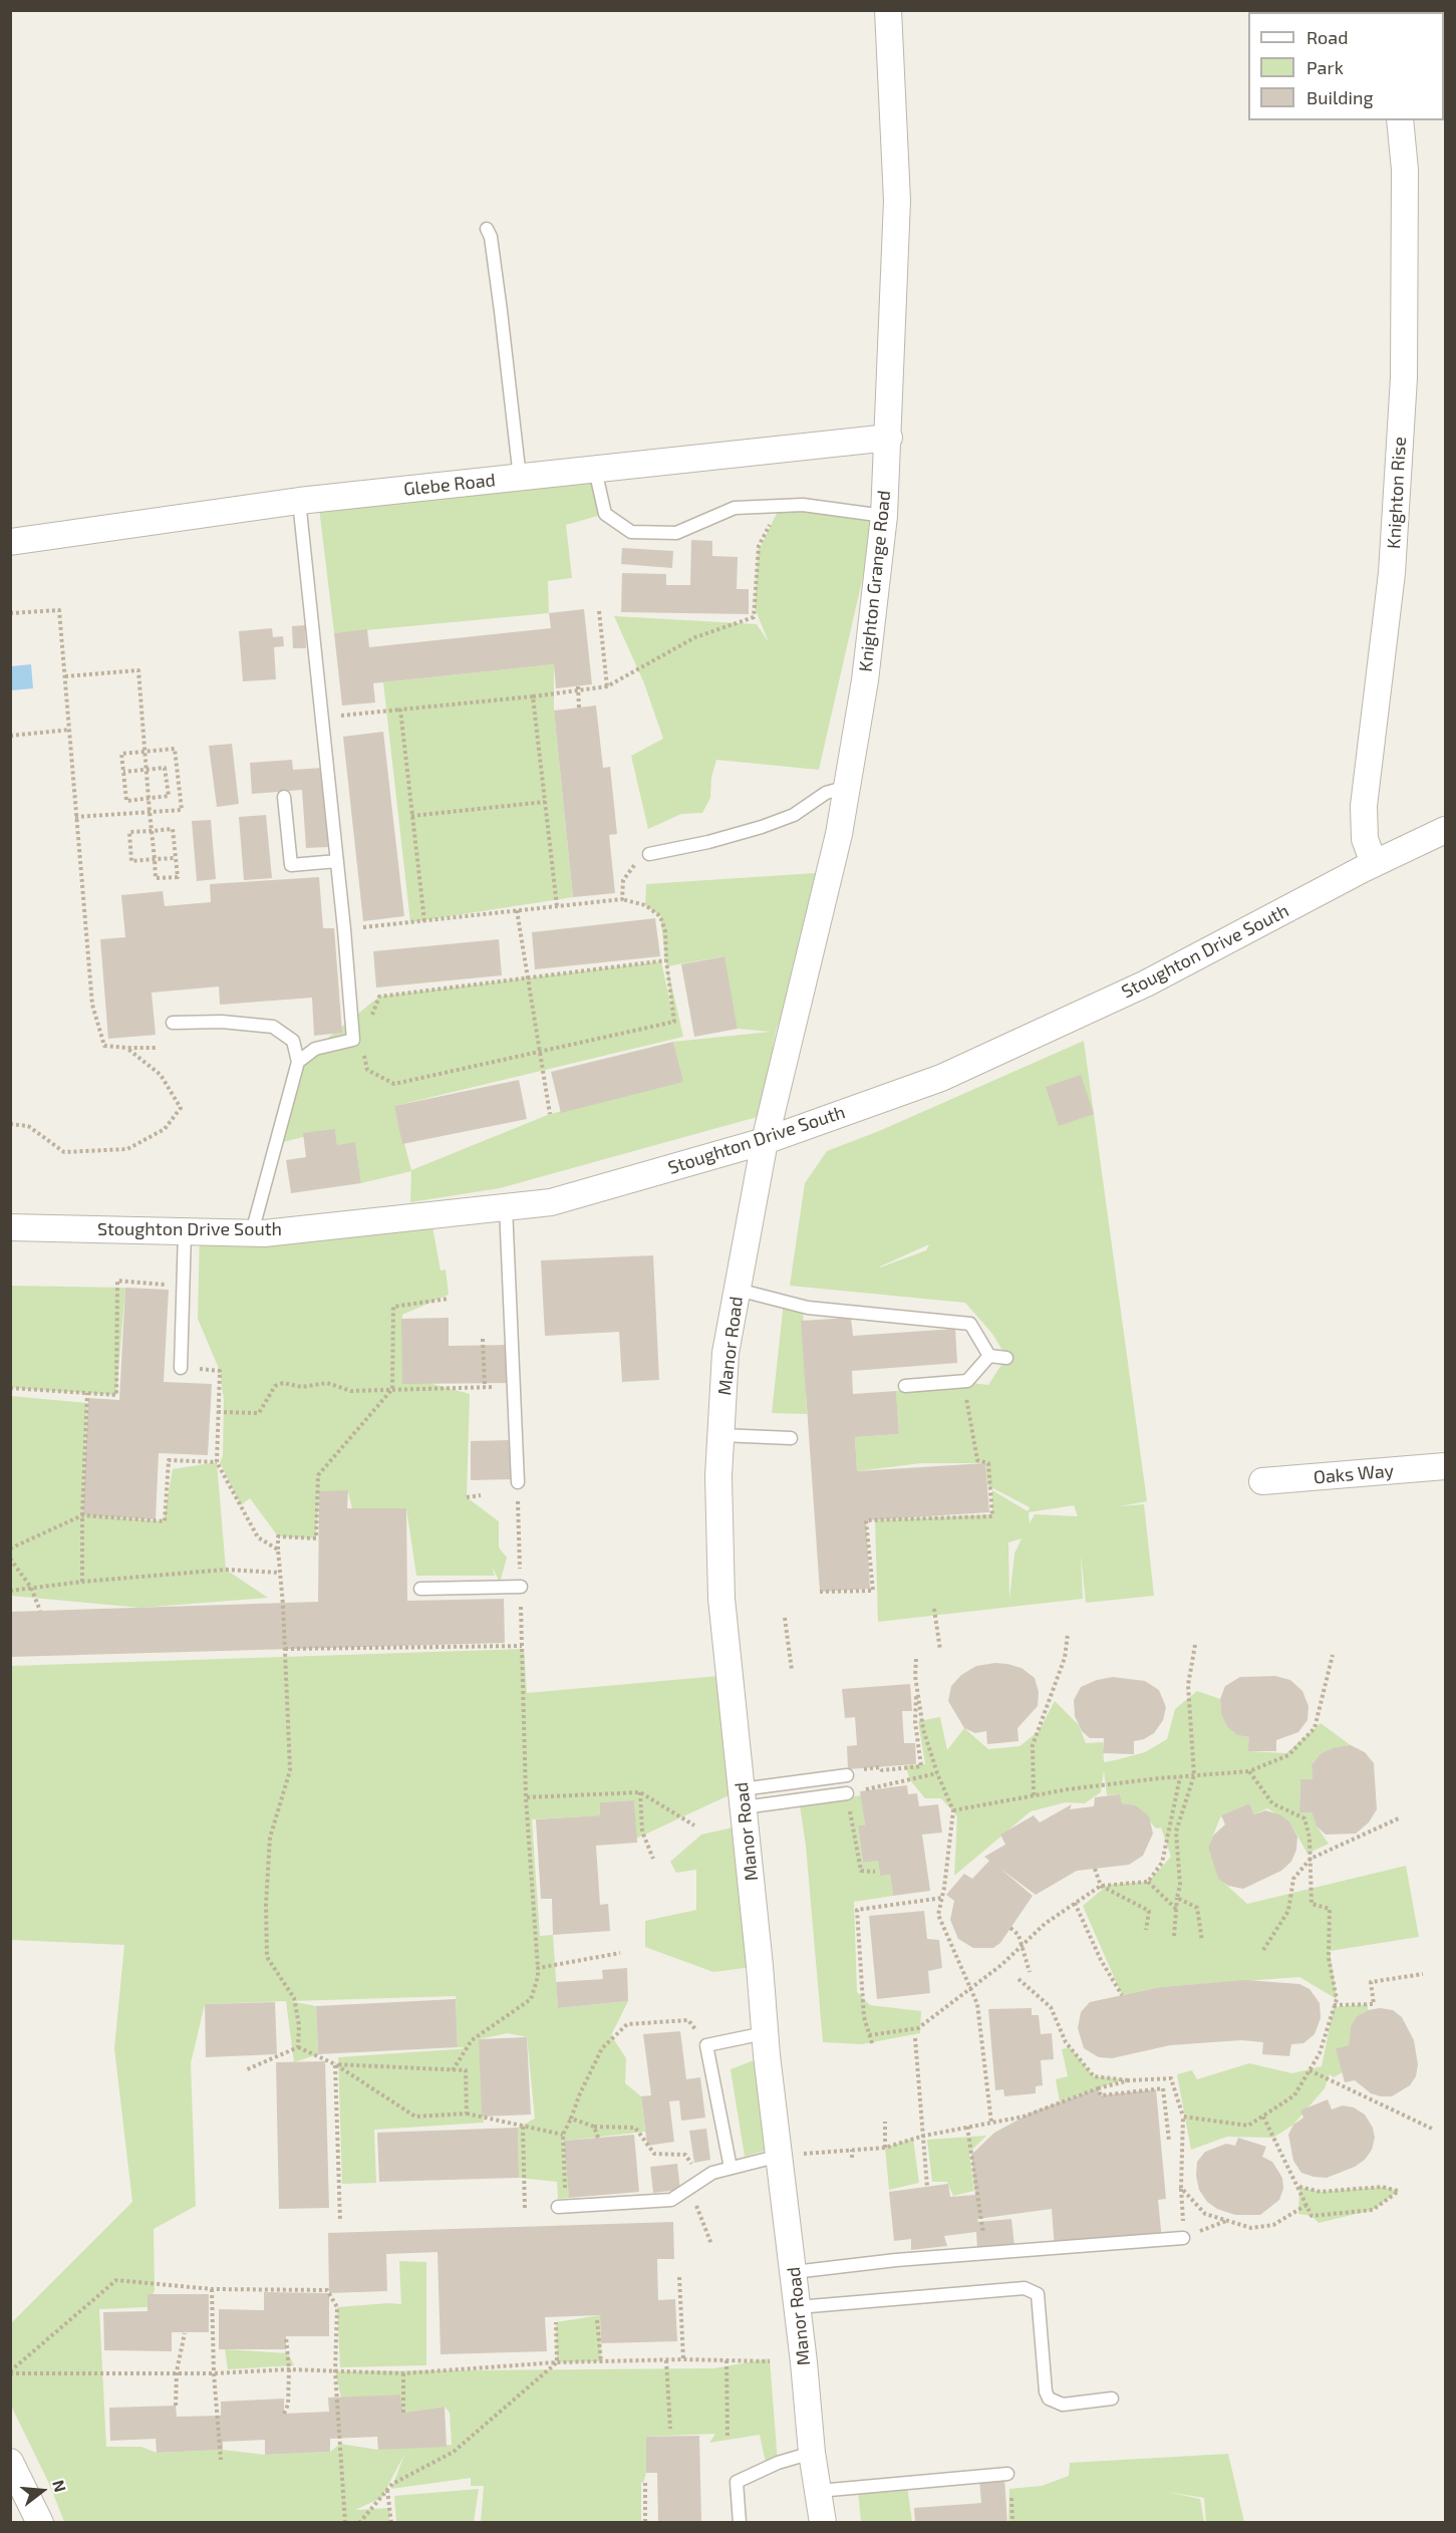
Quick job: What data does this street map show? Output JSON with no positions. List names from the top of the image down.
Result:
{
  "streets": {
    "street": [
      "Glebe Road",
      "Knighton Rise",
      "Knighton Grange Road",
      "Stoughton Drive South",
      "Manor Road",
      "Oaks Way"
    ]
  },
  "crossings": [
    ["Glebe Road", "Knighton Grange Road"],
    ["Knighton Rise", "Stoughton Drive South"],
    ["Knighton Grange Road", "Stoughton Drive South"],
    ["Knighton Grange Road", "Manor Road"],
    ["Stoughton Drive South", "Manor Road"]
  ],
  "legend": ["Road", "Park", "Building"],
  "north": "right"
}
